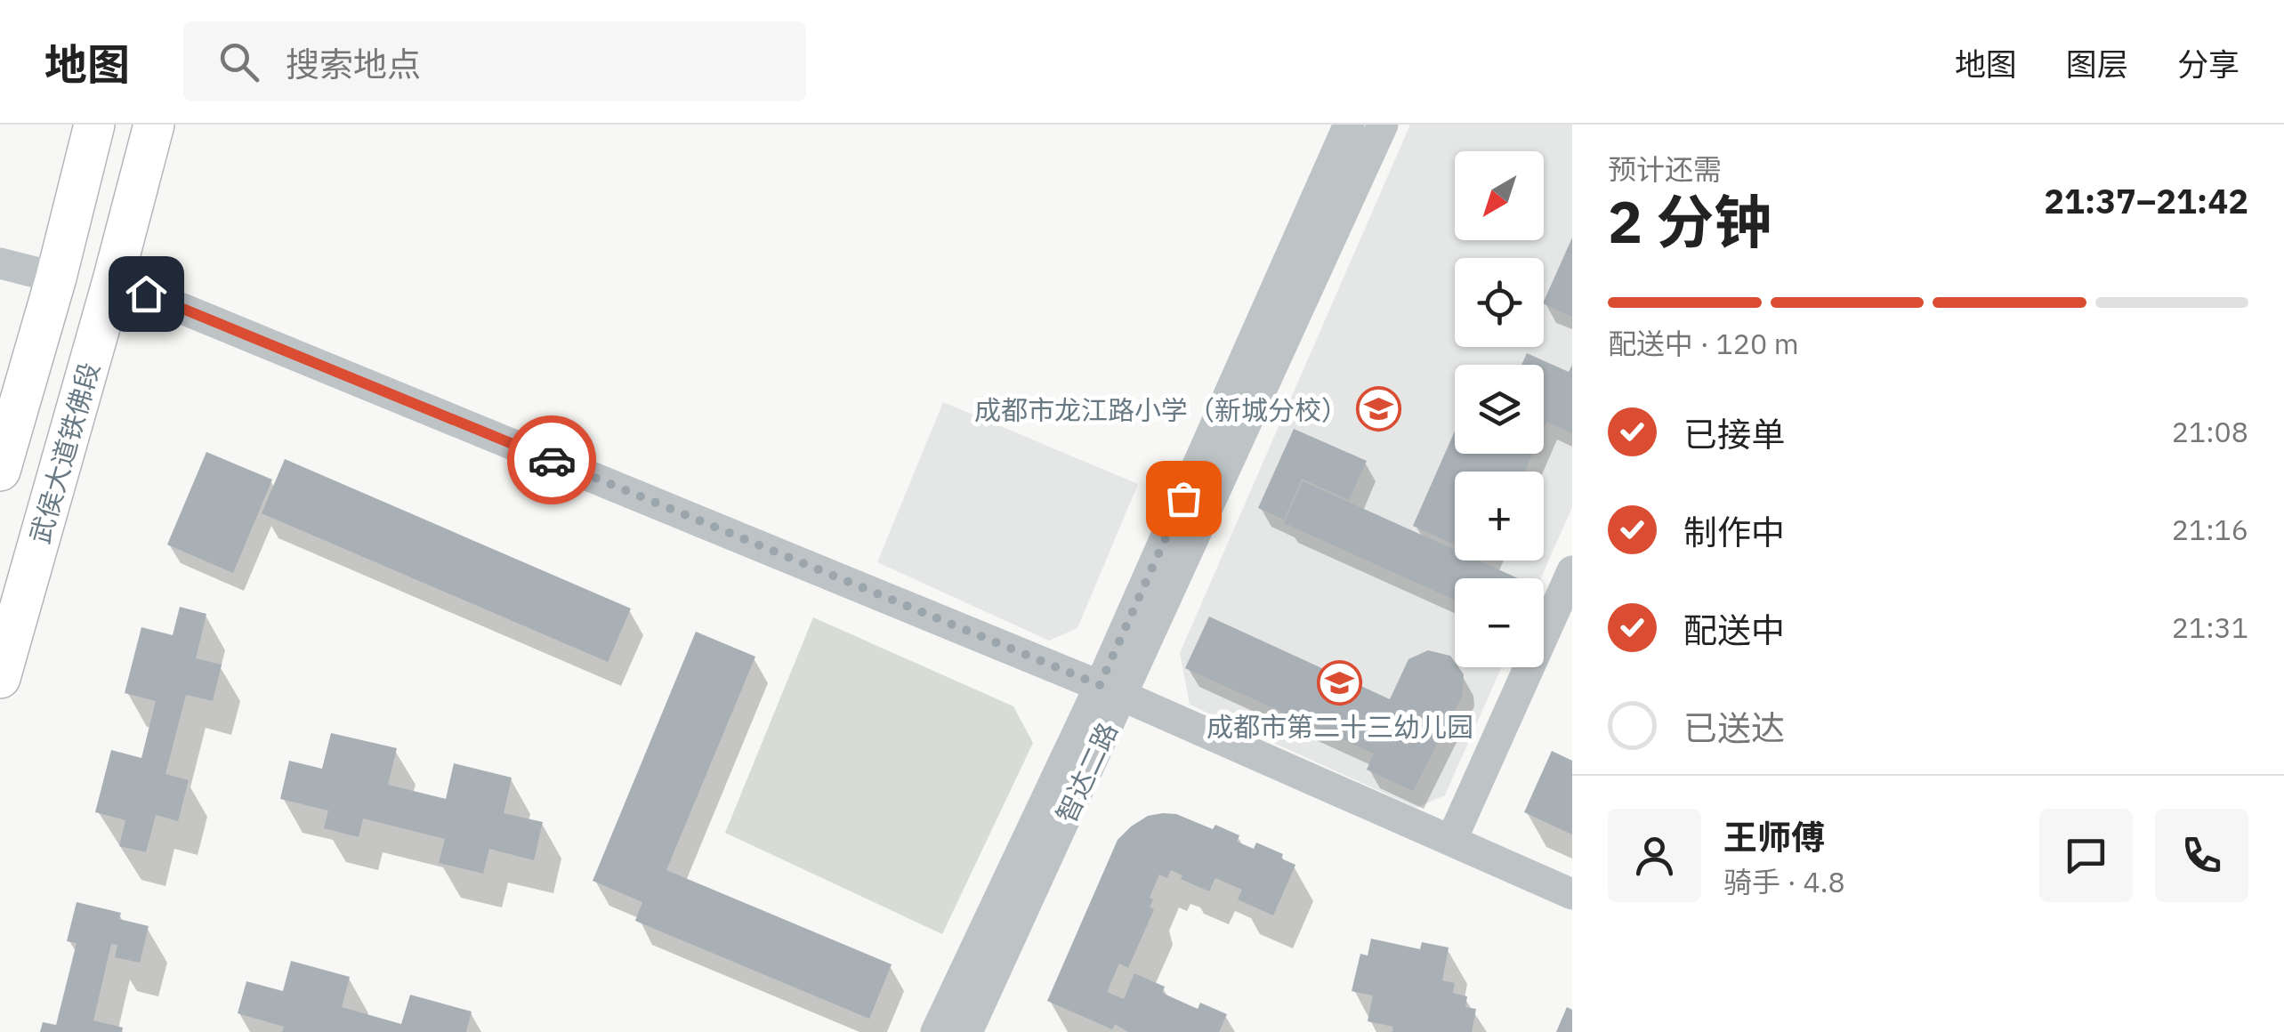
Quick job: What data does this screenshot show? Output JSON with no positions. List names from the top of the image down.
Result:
{
  "streets": {
    "main road": ["武侯大道铁佛段"],
    "street": ["智达二路"]
  },
  "places": {
    "school or university": ["成都市龙江路小学（新城分校）", "成都市第二十三幼儿园"]
  },
  "north": "bottom left",
  "page": {
    "header": "地图",
    "search": "搜索地点",
    "nav": ["地图", "图层", "分享"],
    "heading": ["2 分钟", "预计还需", "21:37–21:42"],
    "panel": ["王师傅", "骑手 · 4.8"],
    "map_buttons": ["+", "−"],
    "bar": "配送中 · 120 m",
    "list": [
      ["已接单", "21:08"],
      ["制作中", "21:16"],
      ["配送中", "21:31"],
      "已送达"
    ]
  }
}
